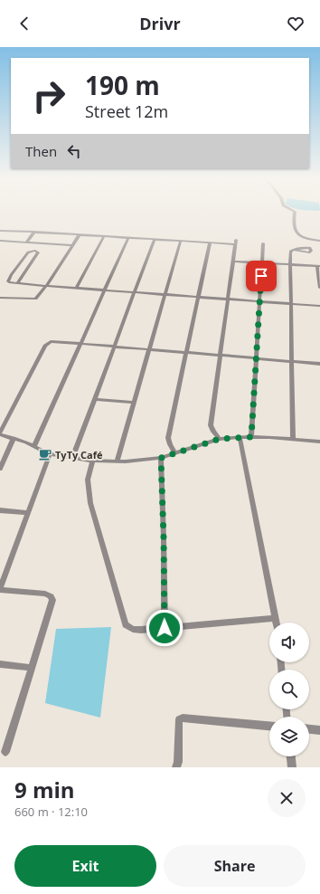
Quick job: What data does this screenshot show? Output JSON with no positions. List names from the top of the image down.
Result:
{
  "places": {
    "cafe": ["TyTy Café"]
  },
  "page": {
    "header": "Drivr",
    "turn": ["190 m", "Street 12m"],
    "then": "Then",
    "heading": ["9 min", "660 m · 12:10"],
    "buttons": ["Exit", "Share"]
  }
}
